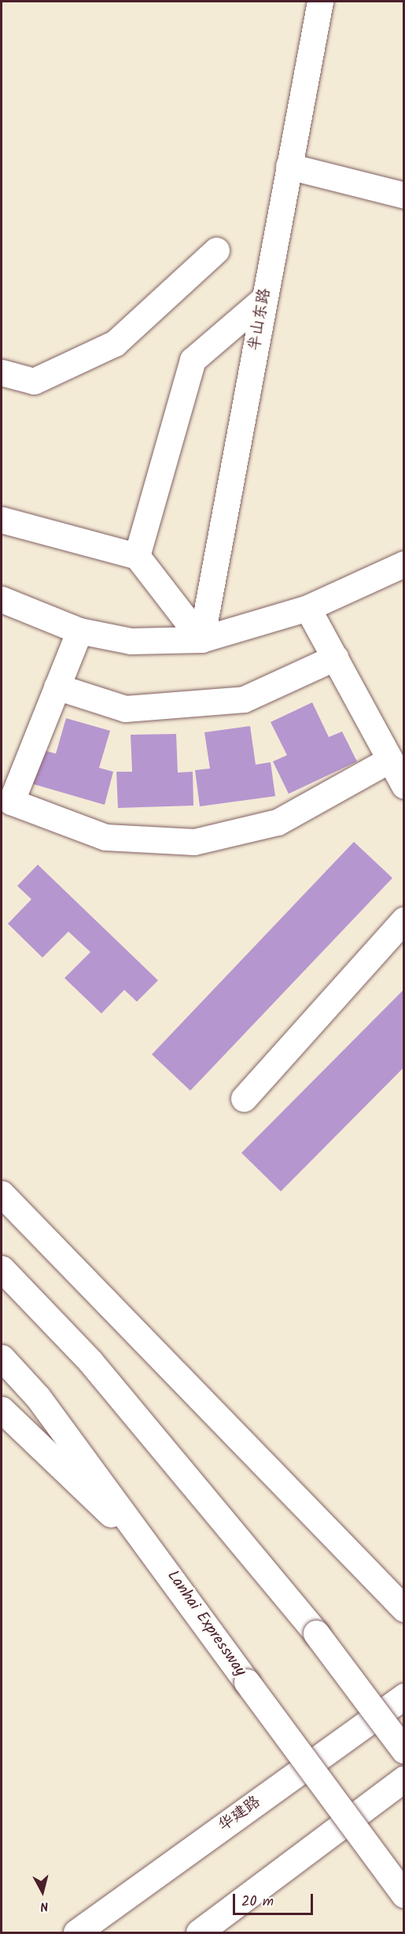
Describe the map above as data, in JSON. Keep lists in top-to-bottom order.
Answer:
{
  "streets": {
    "main road": ["半山东路", "Lanhai Expressway", "华建路"]
  },
  "scale_bar": "20 m",
  "north": "bottom"
}
